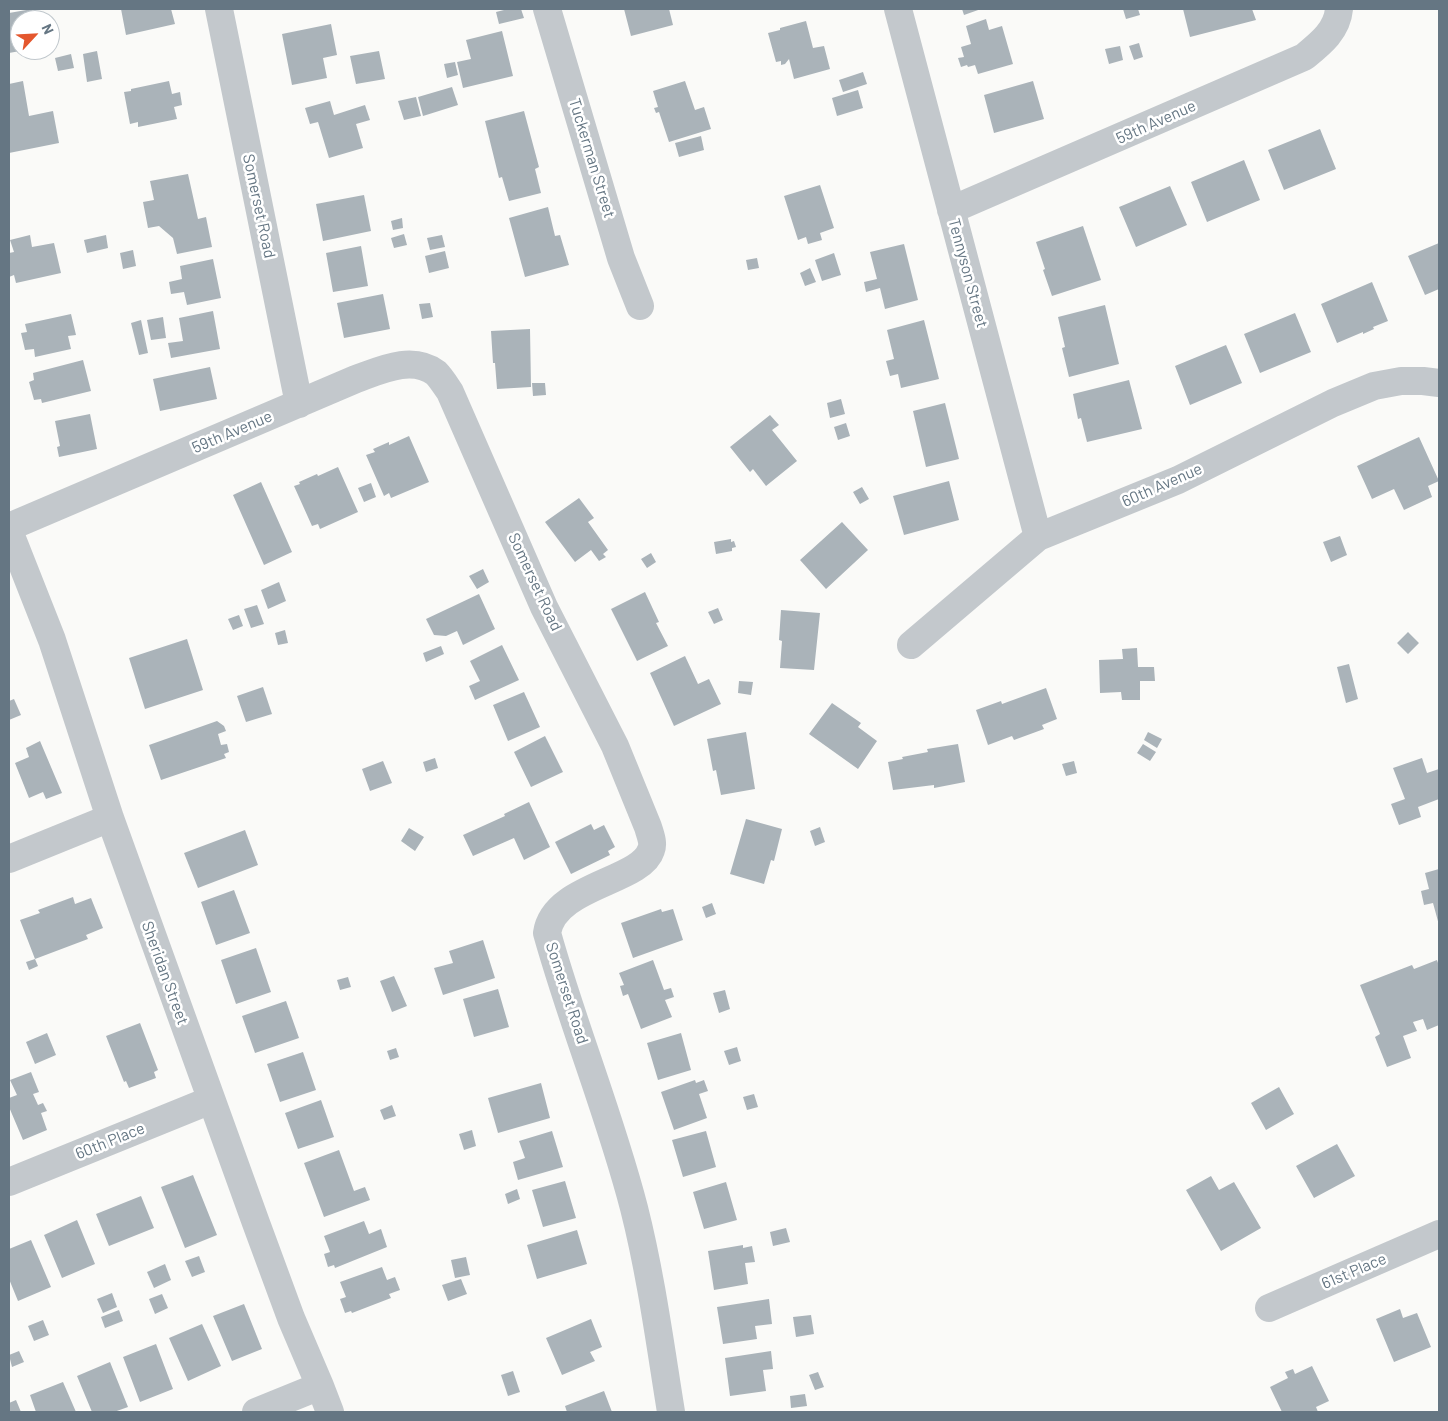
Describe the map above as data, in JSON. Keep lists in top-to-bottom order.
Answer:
{
  "streets": {
    "street": [
      "59th Avenue",
      "Tuckerman Street",
      "Somerset Road",
      "Tennyson Street",
      "60th Avenue",
      "Sheridan Street",
      "60th Place",
      "61st Place"
    ]
  },
  "crossings": [
    ["59th Avenue", "Somerset Road"],
    ["59th Avenue", "Tennyson Street"],
    ["Tennyson Street", "60th Avenue"],
    ["Sheridan Street", "60th Place"]
  ],
  "north": "top right"
}
